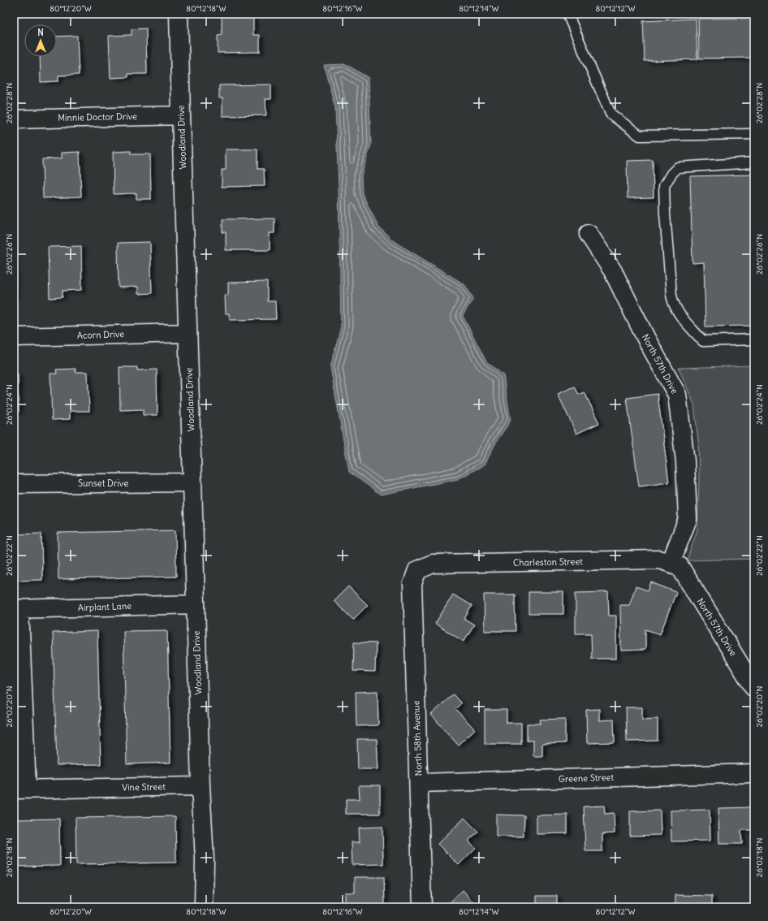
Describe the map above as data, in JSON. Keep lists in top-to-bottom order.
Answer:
{
  "streets": {
    "street": [
      "Minnie Doctor Drive",
      "Woodland Drive",
      "Acorn Drive",
      "North 57th Drive",
      "Sunset Drive",
      "Charleston Street",
      "Airplant Lane",
      "North 58th Avenue",
      "Greene Street",
      "Vine Street"
    ]
  },
  "crossings": [
    ["Minnie Doctor Drive", "Woodland Drive"],
    ["Woodland Drive", "Acorn Drive"],
    ["Woodland Drive", "Sunset Drive"],
    ["Woodland Drive", "Airplant Lane"],
    ["Woodland Drive", "Vine Street"],
    ["North 57th Drive", "Charleston Street"],
    ["Charleston Street", "North 58th Avenue"],
    ["North 58th Avenue", "Greene Street"]
  ],
  "north": "top",
  "coordinates": [
    "80°12'20\"W",
    "80°12'18\"W",
    "80°12'16\"W",
    "80°12'14\"W",
    "80°12'12\"W",
    "26°02'28\"N",
    "26°02'26\"N",
    "26°02'24\"N",
    "26°02'22\"N",
    "26°02'20\"N",
    "26°02'18\"N"
  ]
}
